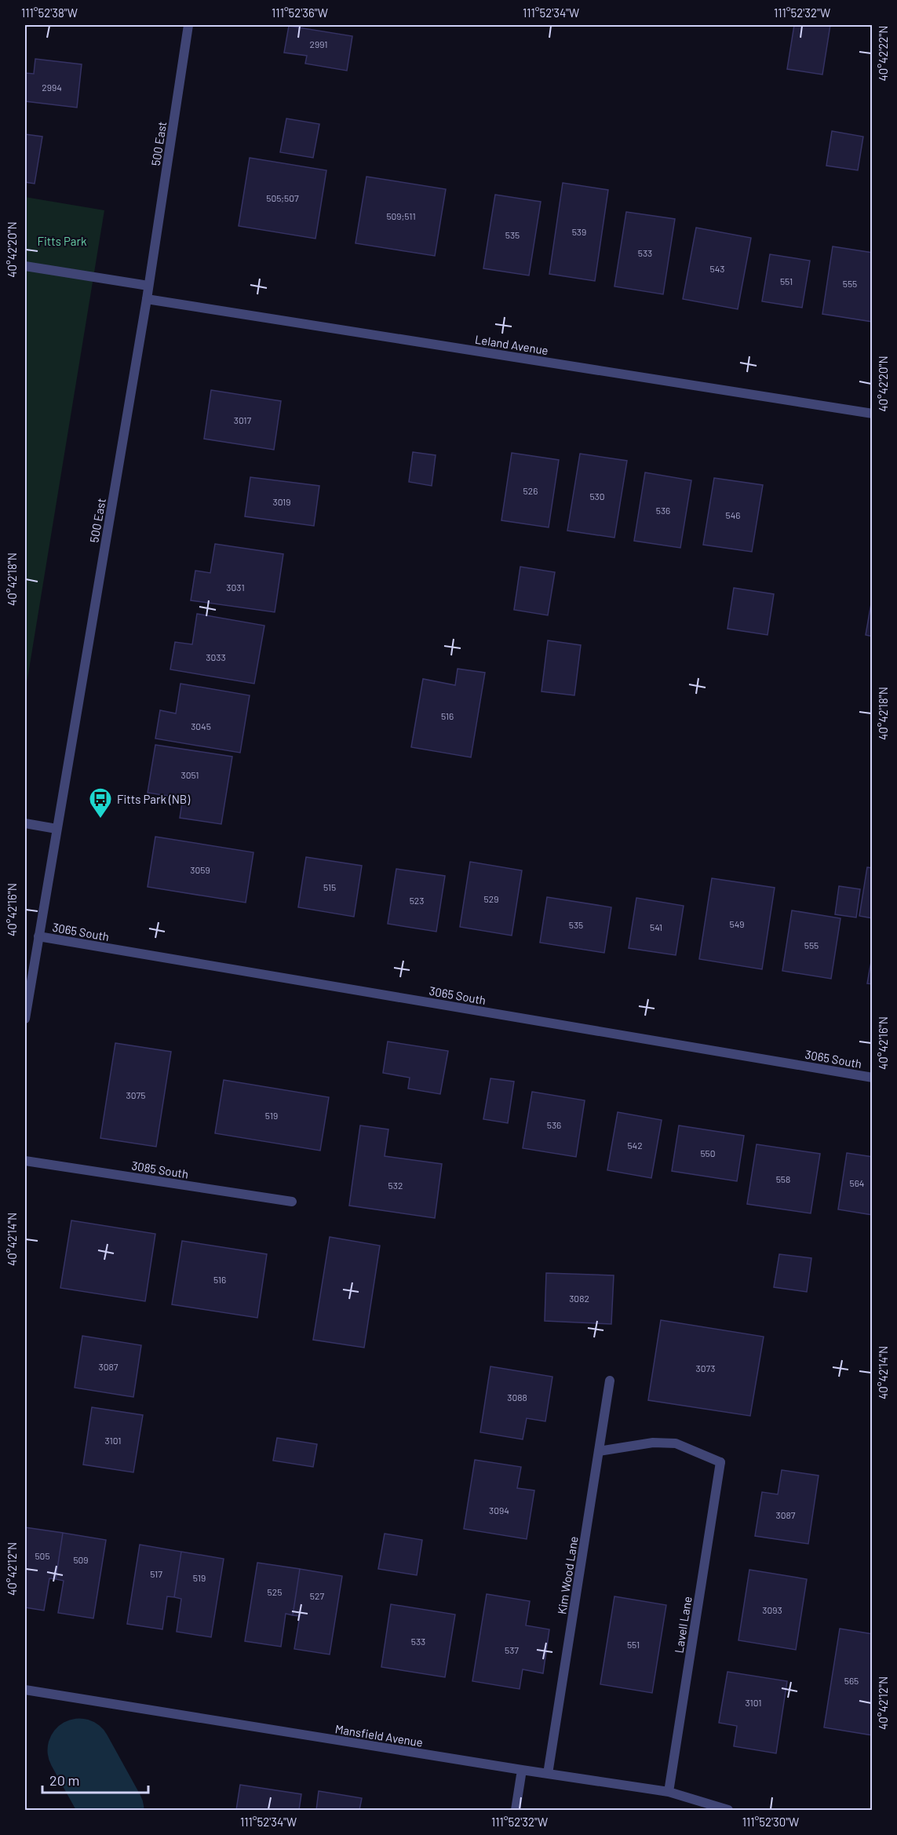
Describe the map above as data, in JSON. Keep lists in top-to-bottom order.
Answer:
{
  "streets": {
    "street": [
      "500 East",
      "Leland Avenue",
      "3065 South",
      "3085 South",
      "Kim Wood Lane",
      "Lavell Lane",
      "Mansfield Avenue"
    ]
  },
  "crossings": [
    ["500 East", "Leland Avenue"],
    ["500 East", "3065 South"],
    ["Kim Wood Lane", "Lavell Lane"],
    ["Kim Wood Lane", "Mansfield Avenue"],
    ["Lavell Lane", "Mansfield Avenue"]
  ],
  "parks": ["Fitts Park"],
  "places": {
    "bus stop": ["Fitts Park (NB)"]
  },
  "house_numbers": [
    "2991",
    "2994",
    "505;507",
    "509;511",
    "539",
    "535",
    "533",
    "543",
    "551",
    "555",
    "3017",
    "526",
    "530",
    "3019",
    "536",
    "546",
    "3031",
    "3033",
    "516",
    "3045",
    "3051",
    "3059",
    "515",
    "529",
    "523",
    "549",
    "535",
    "541",
    "555",
    "3075",
    "519",
    "536",
    "542",
    "550",
    "558",
    "564",
    "532",
    "516",
    "3082",
    "3087",
    "3073",
    "3088",
    "3101",
    "3094",
    "3087",
    "505",
    "509",
    "517",
    "519",
    "525",
    "527",
    "3093",
    "533",
    "551",
    "537",
    "565",
    "3101"
  ],
  "scale_bar": "20 m",
  "coordinates": [
    "111°52'38\"W",
    "111°52'36\"W",
    "111°52'34\"W",
    "111°52'32\"W",
    "40°42'22\"N",
    "40°42'20\"N",
    "40°42'18\"N",
    "40°42'16\"N",
    "40°42'14\"N",
    "40°42'12\"N",
    "111°52'30\"W"
  ]
}
